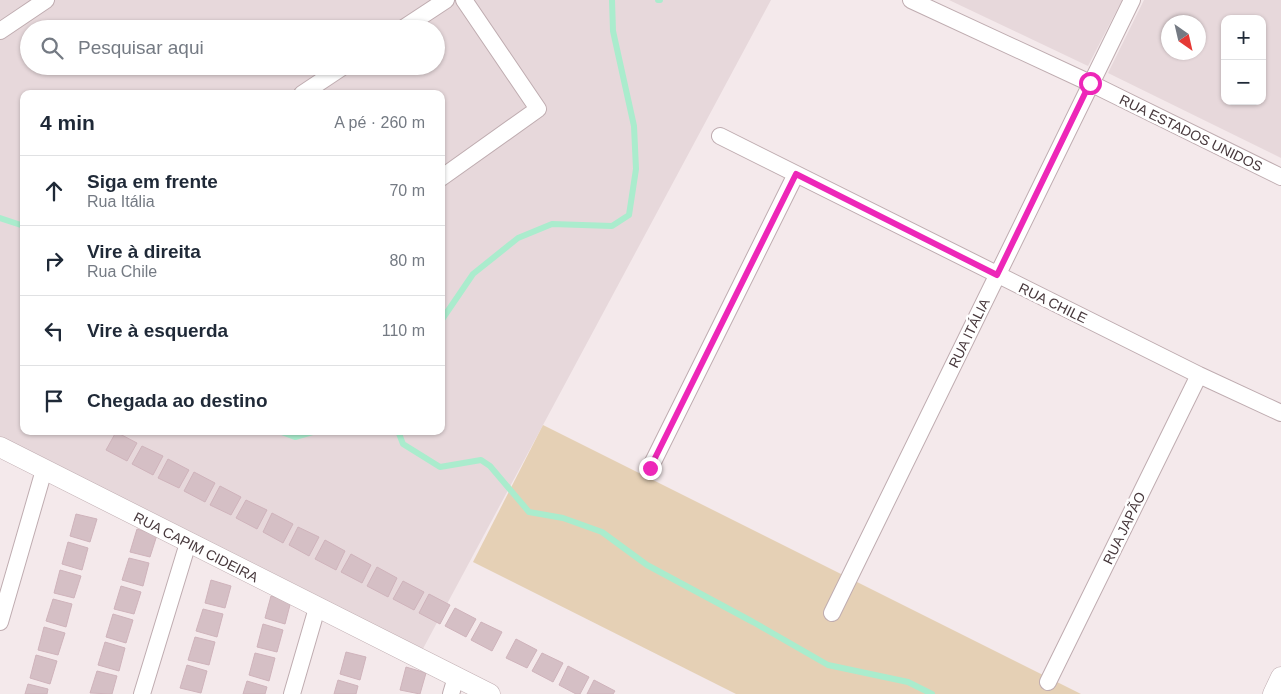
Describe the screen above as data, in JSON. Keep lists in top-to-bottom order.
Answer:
{
  "streets": {
    "street": [
      "RUA ESTADOS UNIDOS",
      "RUA CHILE",
      "RUA ITÁLIA",
      "RUA JAPÃO",
      "RUA CAPIM CIDEIRA"
    ]
  },
  "crossings": [
    ["RUA ESTADOS UNIDOS", "RUA ITÁLIA"],
    ["RUA CHILE", "RUA ITÁLIA"],
    ["RUA CHILE", "RUA JAPÃO"]
  ],
  "north": "bottom right",
  "page": {
    "map_buttons": ["+", "−"],
    "search": "Pesquisar aqui",
    "heading": ["4 min", "A pé · 260 m"],
    "list": [
      ["Siga em frente", "Rua Itália", "70 m"],
      ["Vire à direita", "Rua Chile", "80 m"],
      ["Vire à esquerda", "110 m"],
      "Chegada ao destino"
    ]
  }
}
